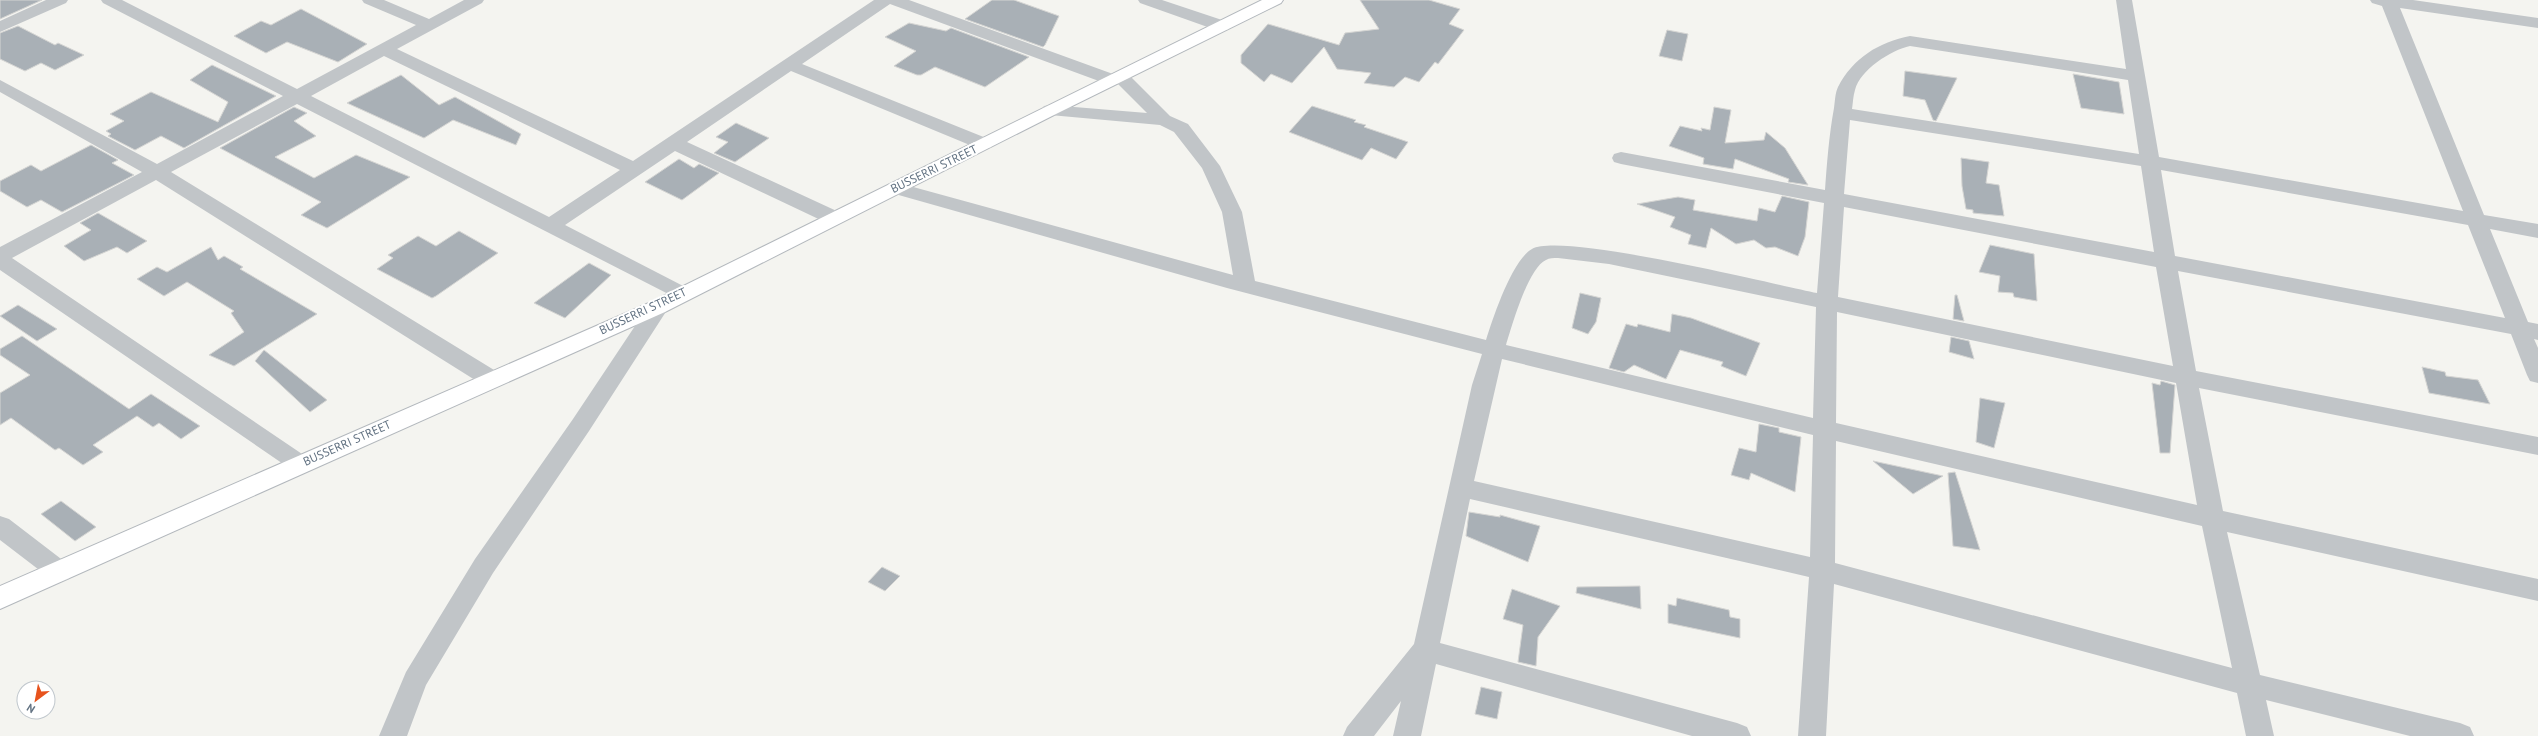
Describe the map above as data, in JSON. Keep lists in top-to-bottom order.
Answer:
{
  "streets": {
    "main road": ["BUSSERRI STREET"]
  },
  "north": "bottom left"
}
